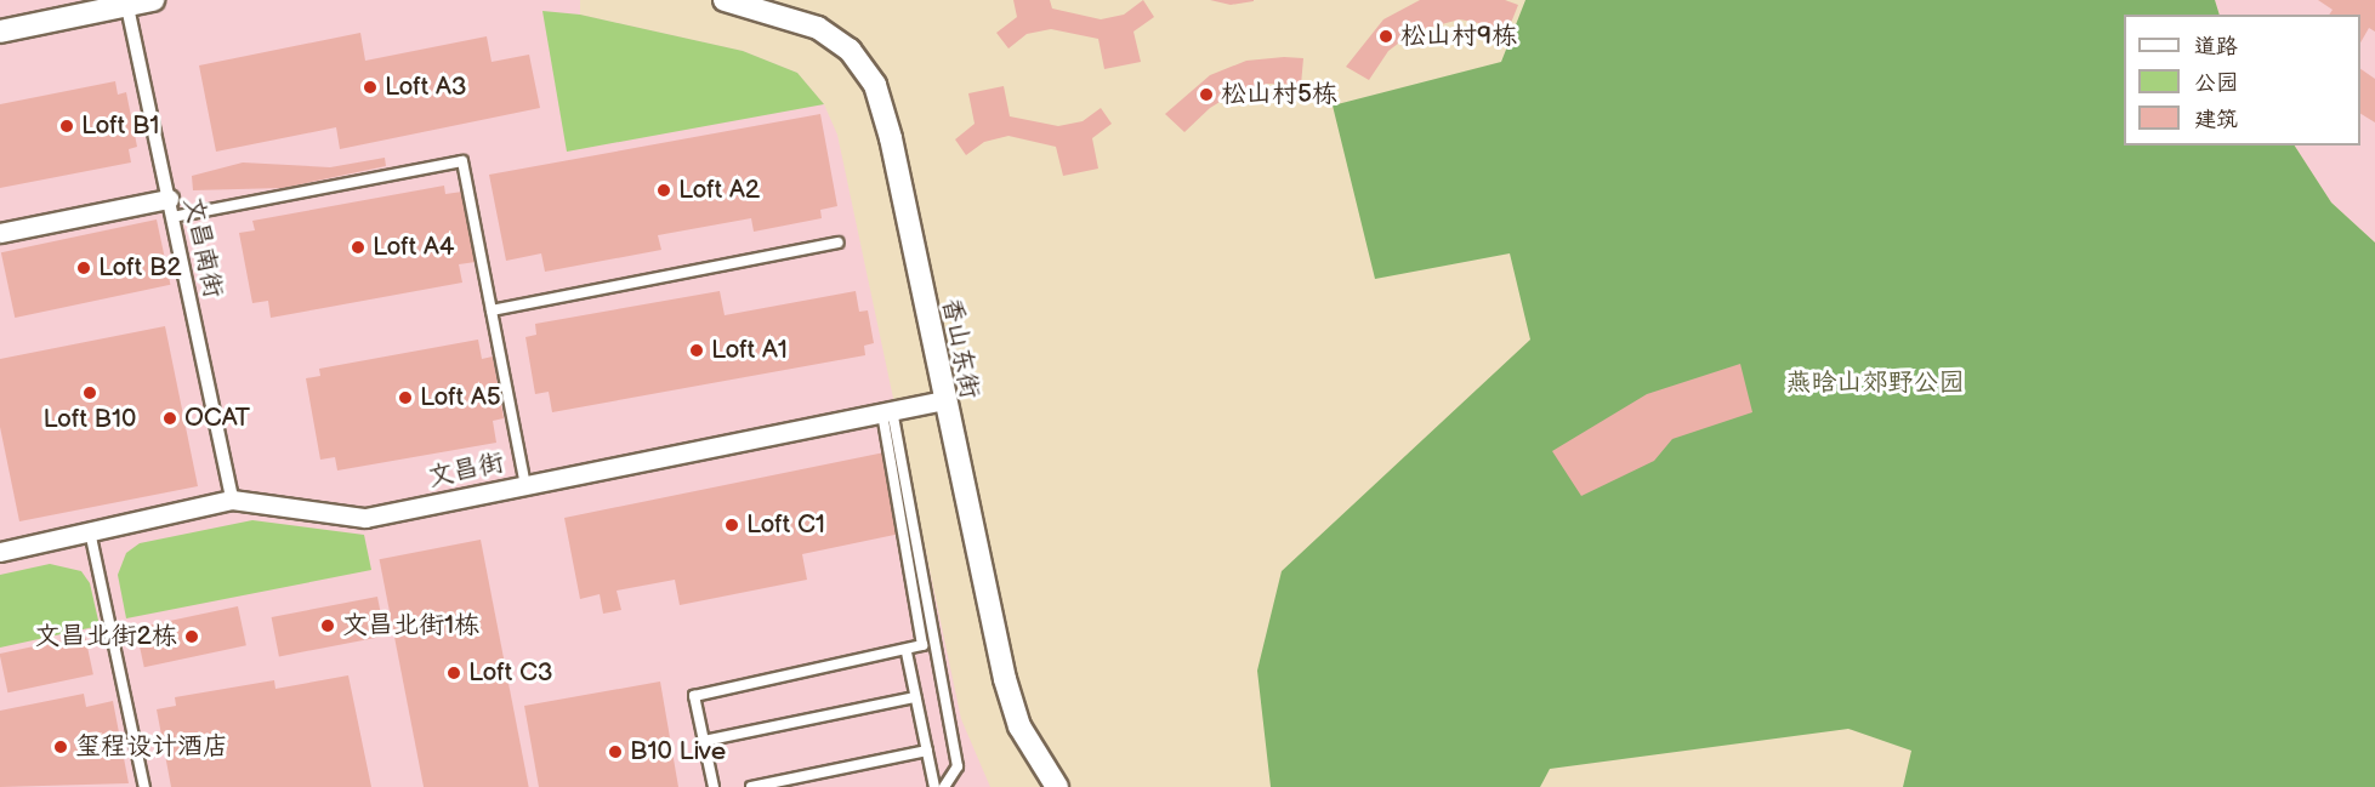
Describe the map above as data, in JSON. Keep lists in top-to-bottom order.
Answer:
{
  "streets": {
    "street": ["文昌南街", "香山东街", "文昌街"]
  },
  "crossings": [
    ["文昌南街", "文昌街"],
    ["香山东街", "文昌街"]
  ],
  "parks": ["燕晗山郊野公园"],
  "places": [
    "松山村9栋",
    "Loft A3",
    "松山村5栋",
    "Loft B1",
    "Loft A2",
    "Loft A4",
    "Loft B2",
    "Loft A1",
    "Loft B10",
    "Loft A5",
    "OCAT",
    "Loft C1",
    "文昌北街1栋",
    "文昌北街2栋",
    "Loft C3",
    "玺程设计酒店",
    "B10 Live"
  ],
  "legend": ["道路", "公园", "建筑"]
}
